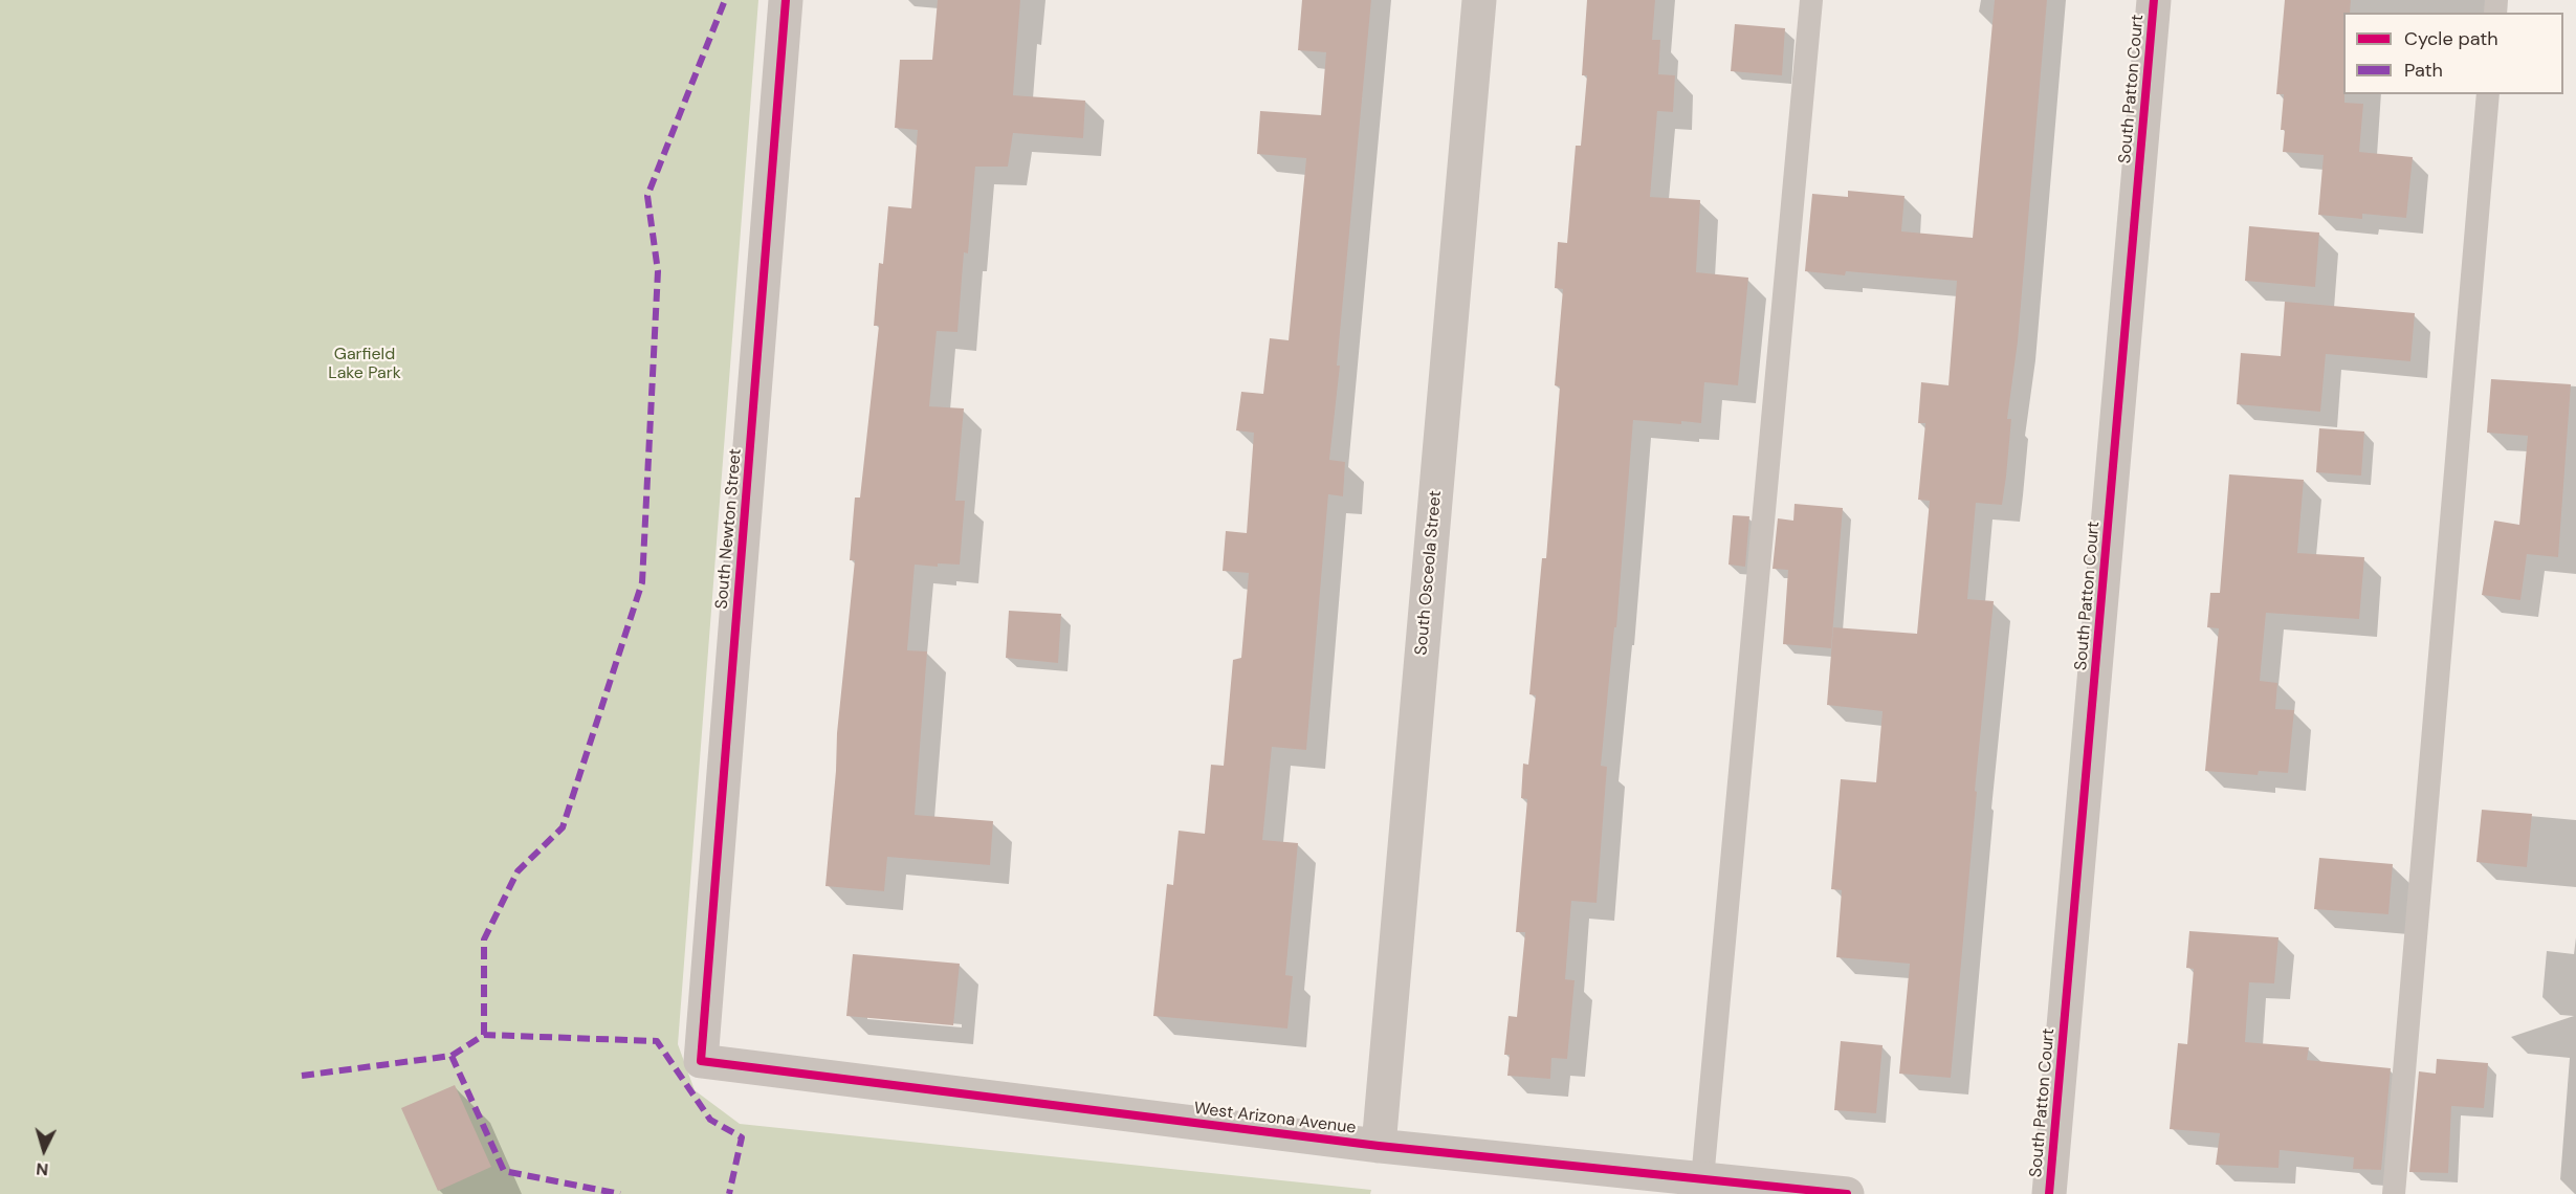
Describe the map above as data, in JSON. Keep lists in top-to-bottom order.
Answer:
{
  "streets": {
    "street": [
      "South Patton Court",
      "South Newton Street",
      "South Osceola Street",
      "West Arizona Avenue"
    ]
  },
  "crossings": [
    ["South Newton Street", "West Arizona Avenue"],
    ["South Osceola Street", "West Arizona Avenue"]
  ],
  "parks": ["Garfield Lake Park"],
  "legend": ["Cycle path", "Path"],
  "north": "bottom"
}
